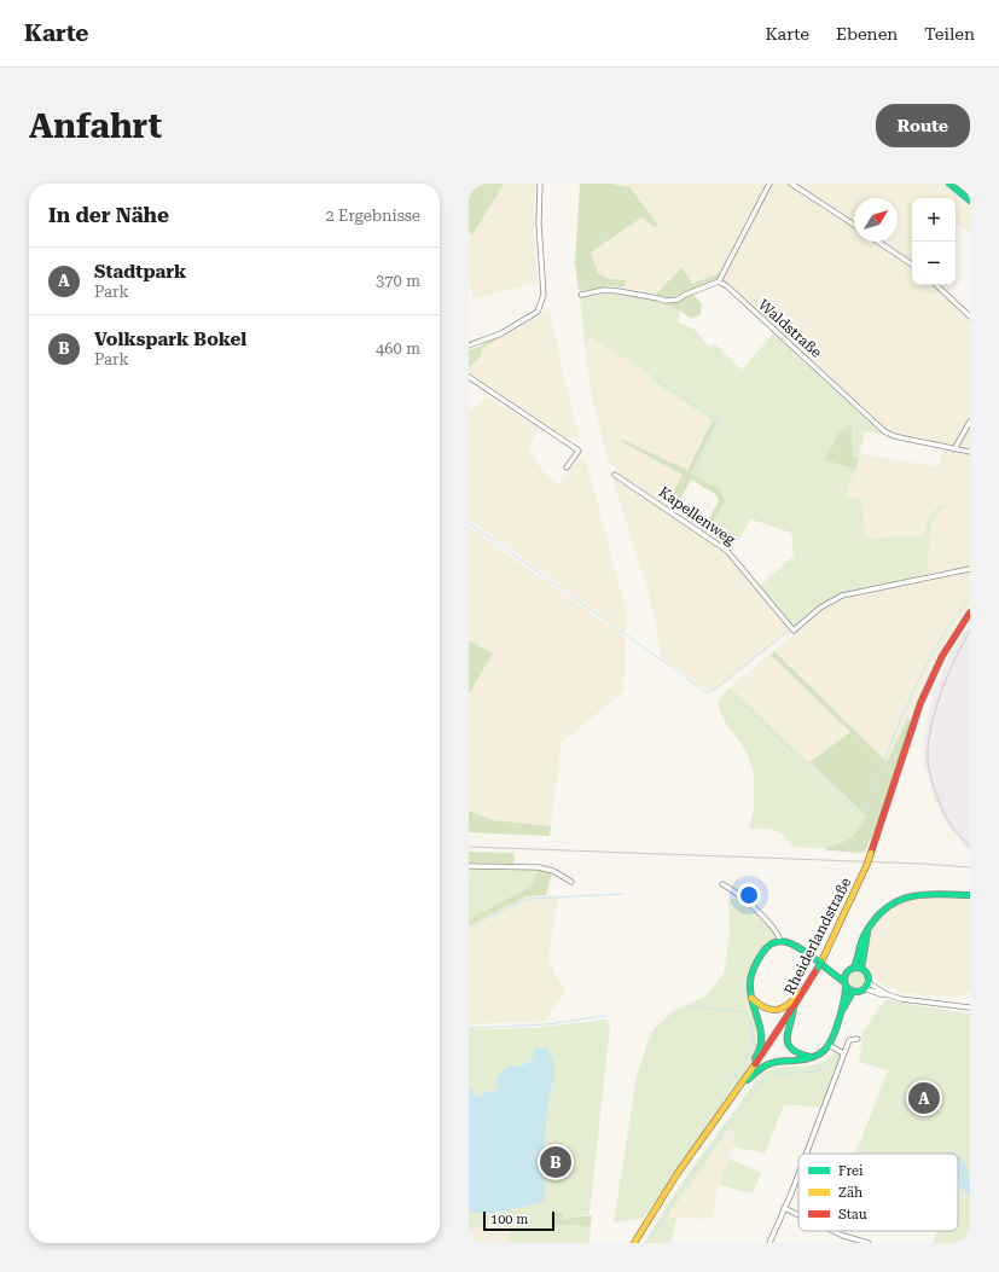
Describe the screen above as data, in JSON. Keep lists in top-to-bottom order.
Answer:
{
  "streets": {
    "main road": ["Rheiderlandstraße"],
    "street": ["Waldstraße", "Kapellenweg"]
  },
  "legend": ["Frei", "Zäh", "Stau"],
  "scale_bar": "100 m",
  "north": "top right",
  "page": {
    "header": "Karte",
    "nav": ["Karte", "Ebenen", "Teilen"],
    "buttons": "Route",
    "title": "Anfahrt",
    "heading": ["In der Nähe", "2 Ergebnisse"],
    "map_buttons": ["+", "−"],
    "list": [
      {
        "mark": "A",
        "name": "Stadtpark",
        "note": "Park",
        "value": "370 m"
      },
      {
        "mark": "B",
        "name": "Volkspark Bokel",
        "note": "Park",
        "value": "460 m"
      }
    ],
    "pins": ["A", "B"],
    "scale": "100 m"
  }
}
